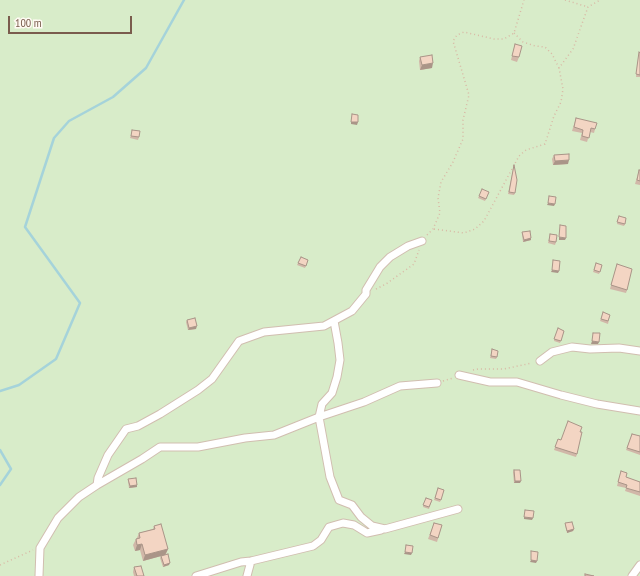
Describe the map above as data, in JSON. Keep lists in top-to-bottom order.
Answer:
{
  "scale_bar": "100 m"
}
